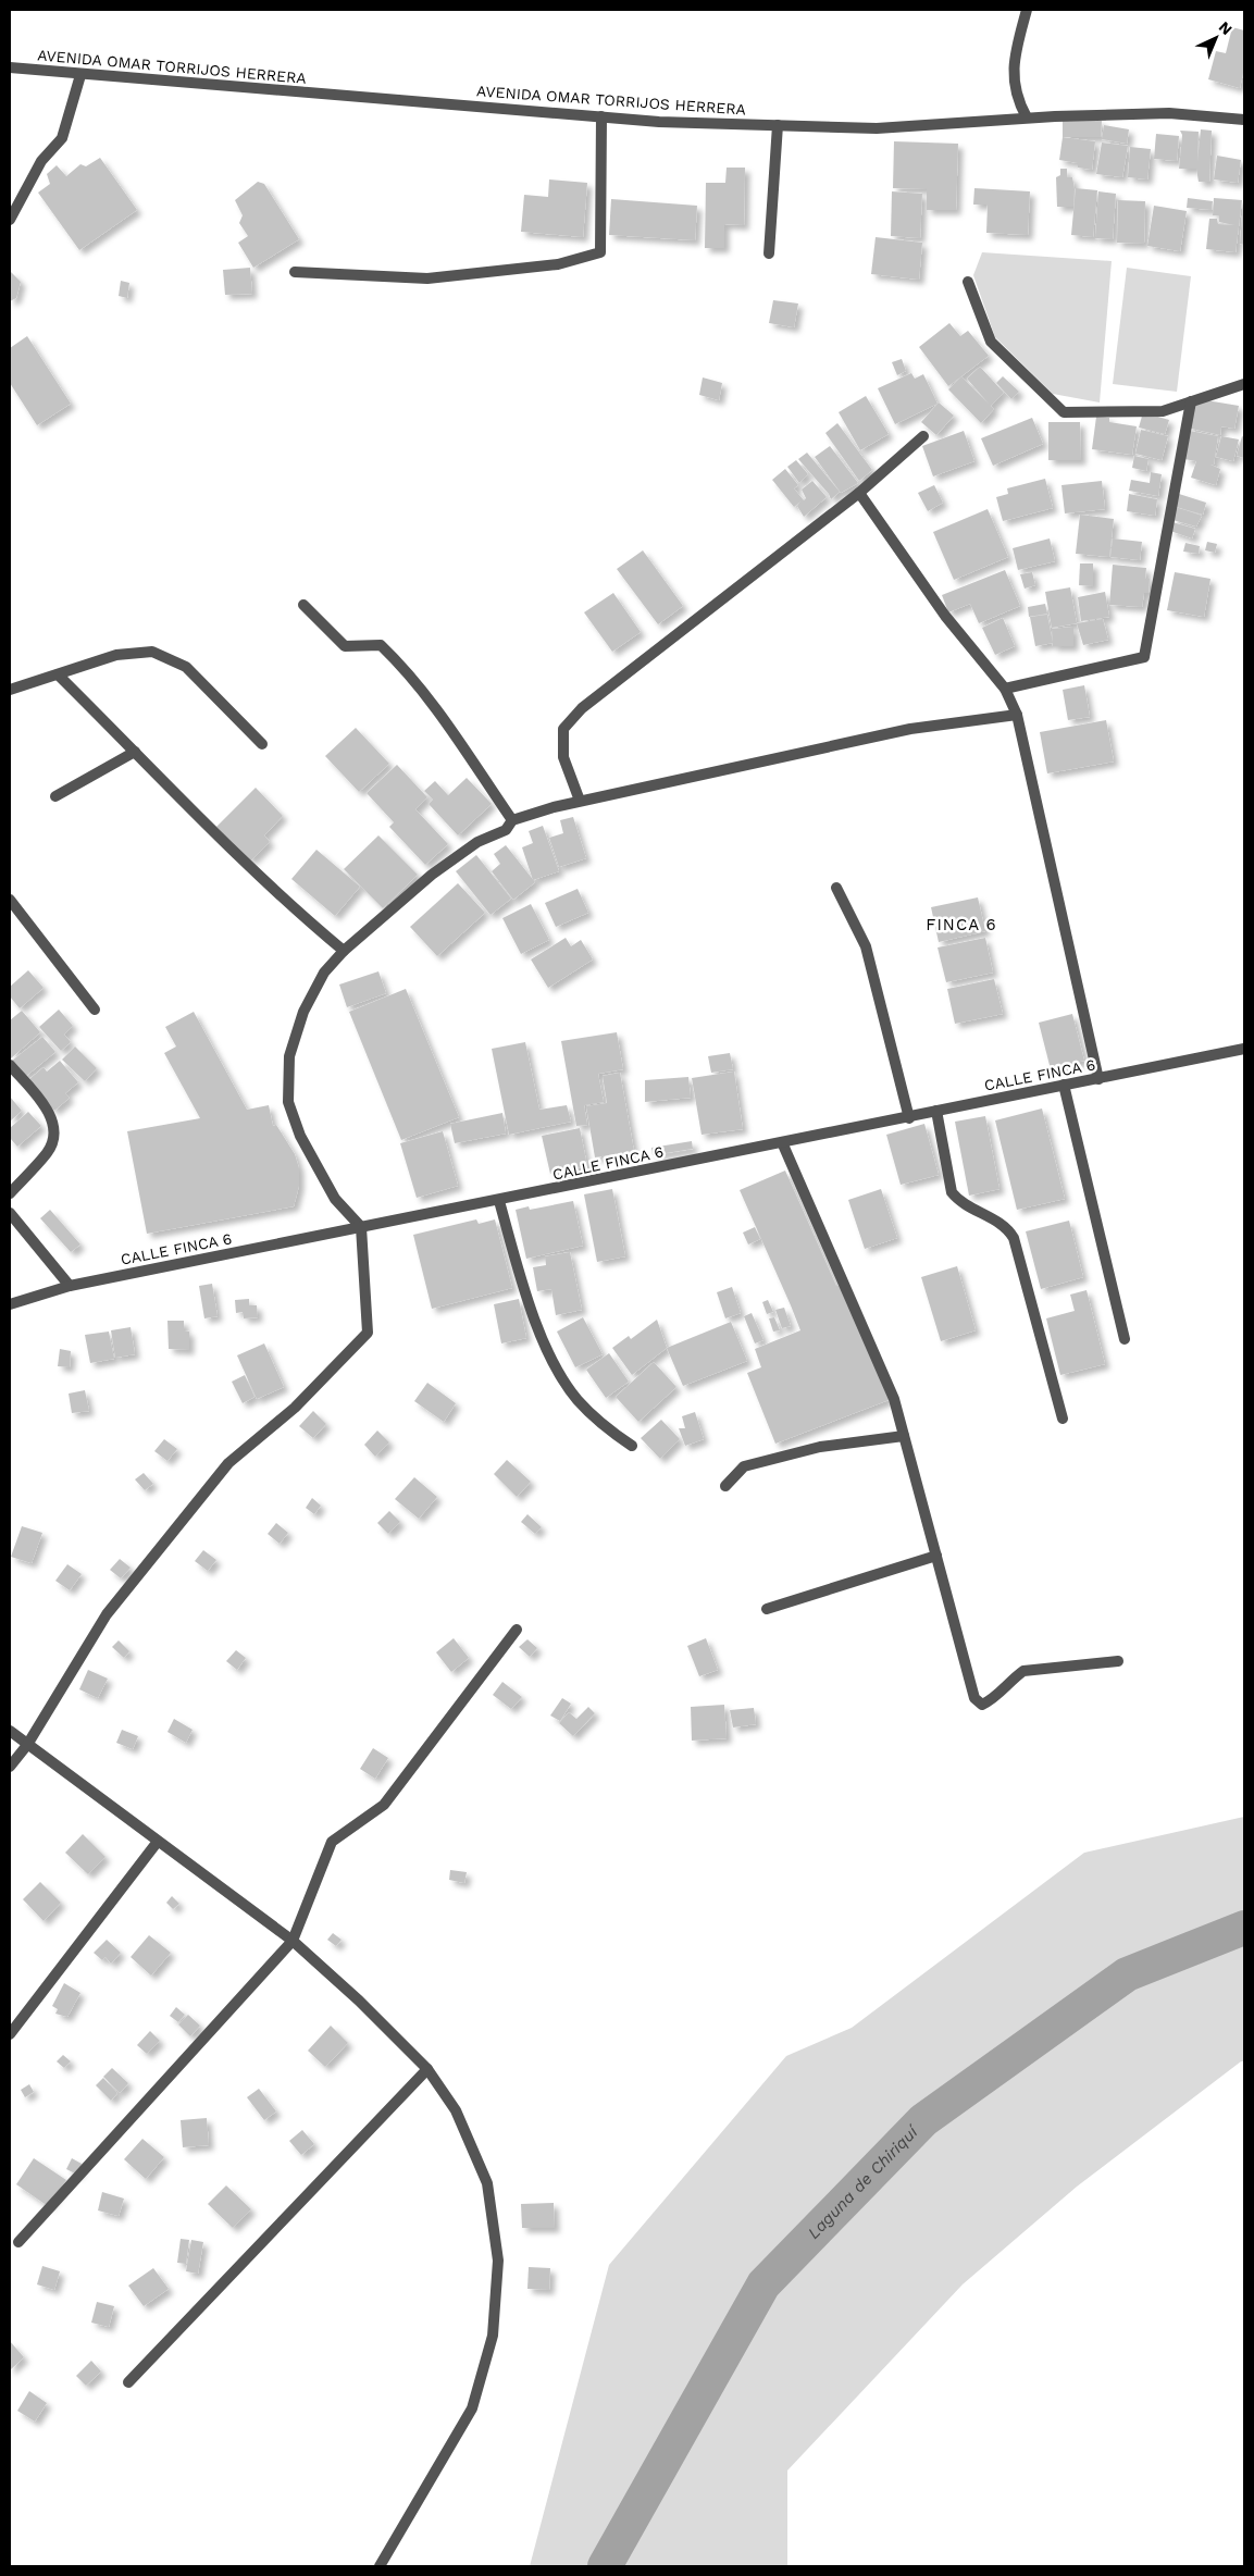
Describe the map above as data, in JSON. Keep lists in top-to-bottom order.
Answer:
{
  "streets": {
    "street": ["AVENIDA OMAR TORRIJOS HERRERA", "CALLE FINCA 6"]
  },
  "districts": ["FINCA 6"],
  "water": ["Laguna de Chiriquí"],
  "north": "top right"
}
